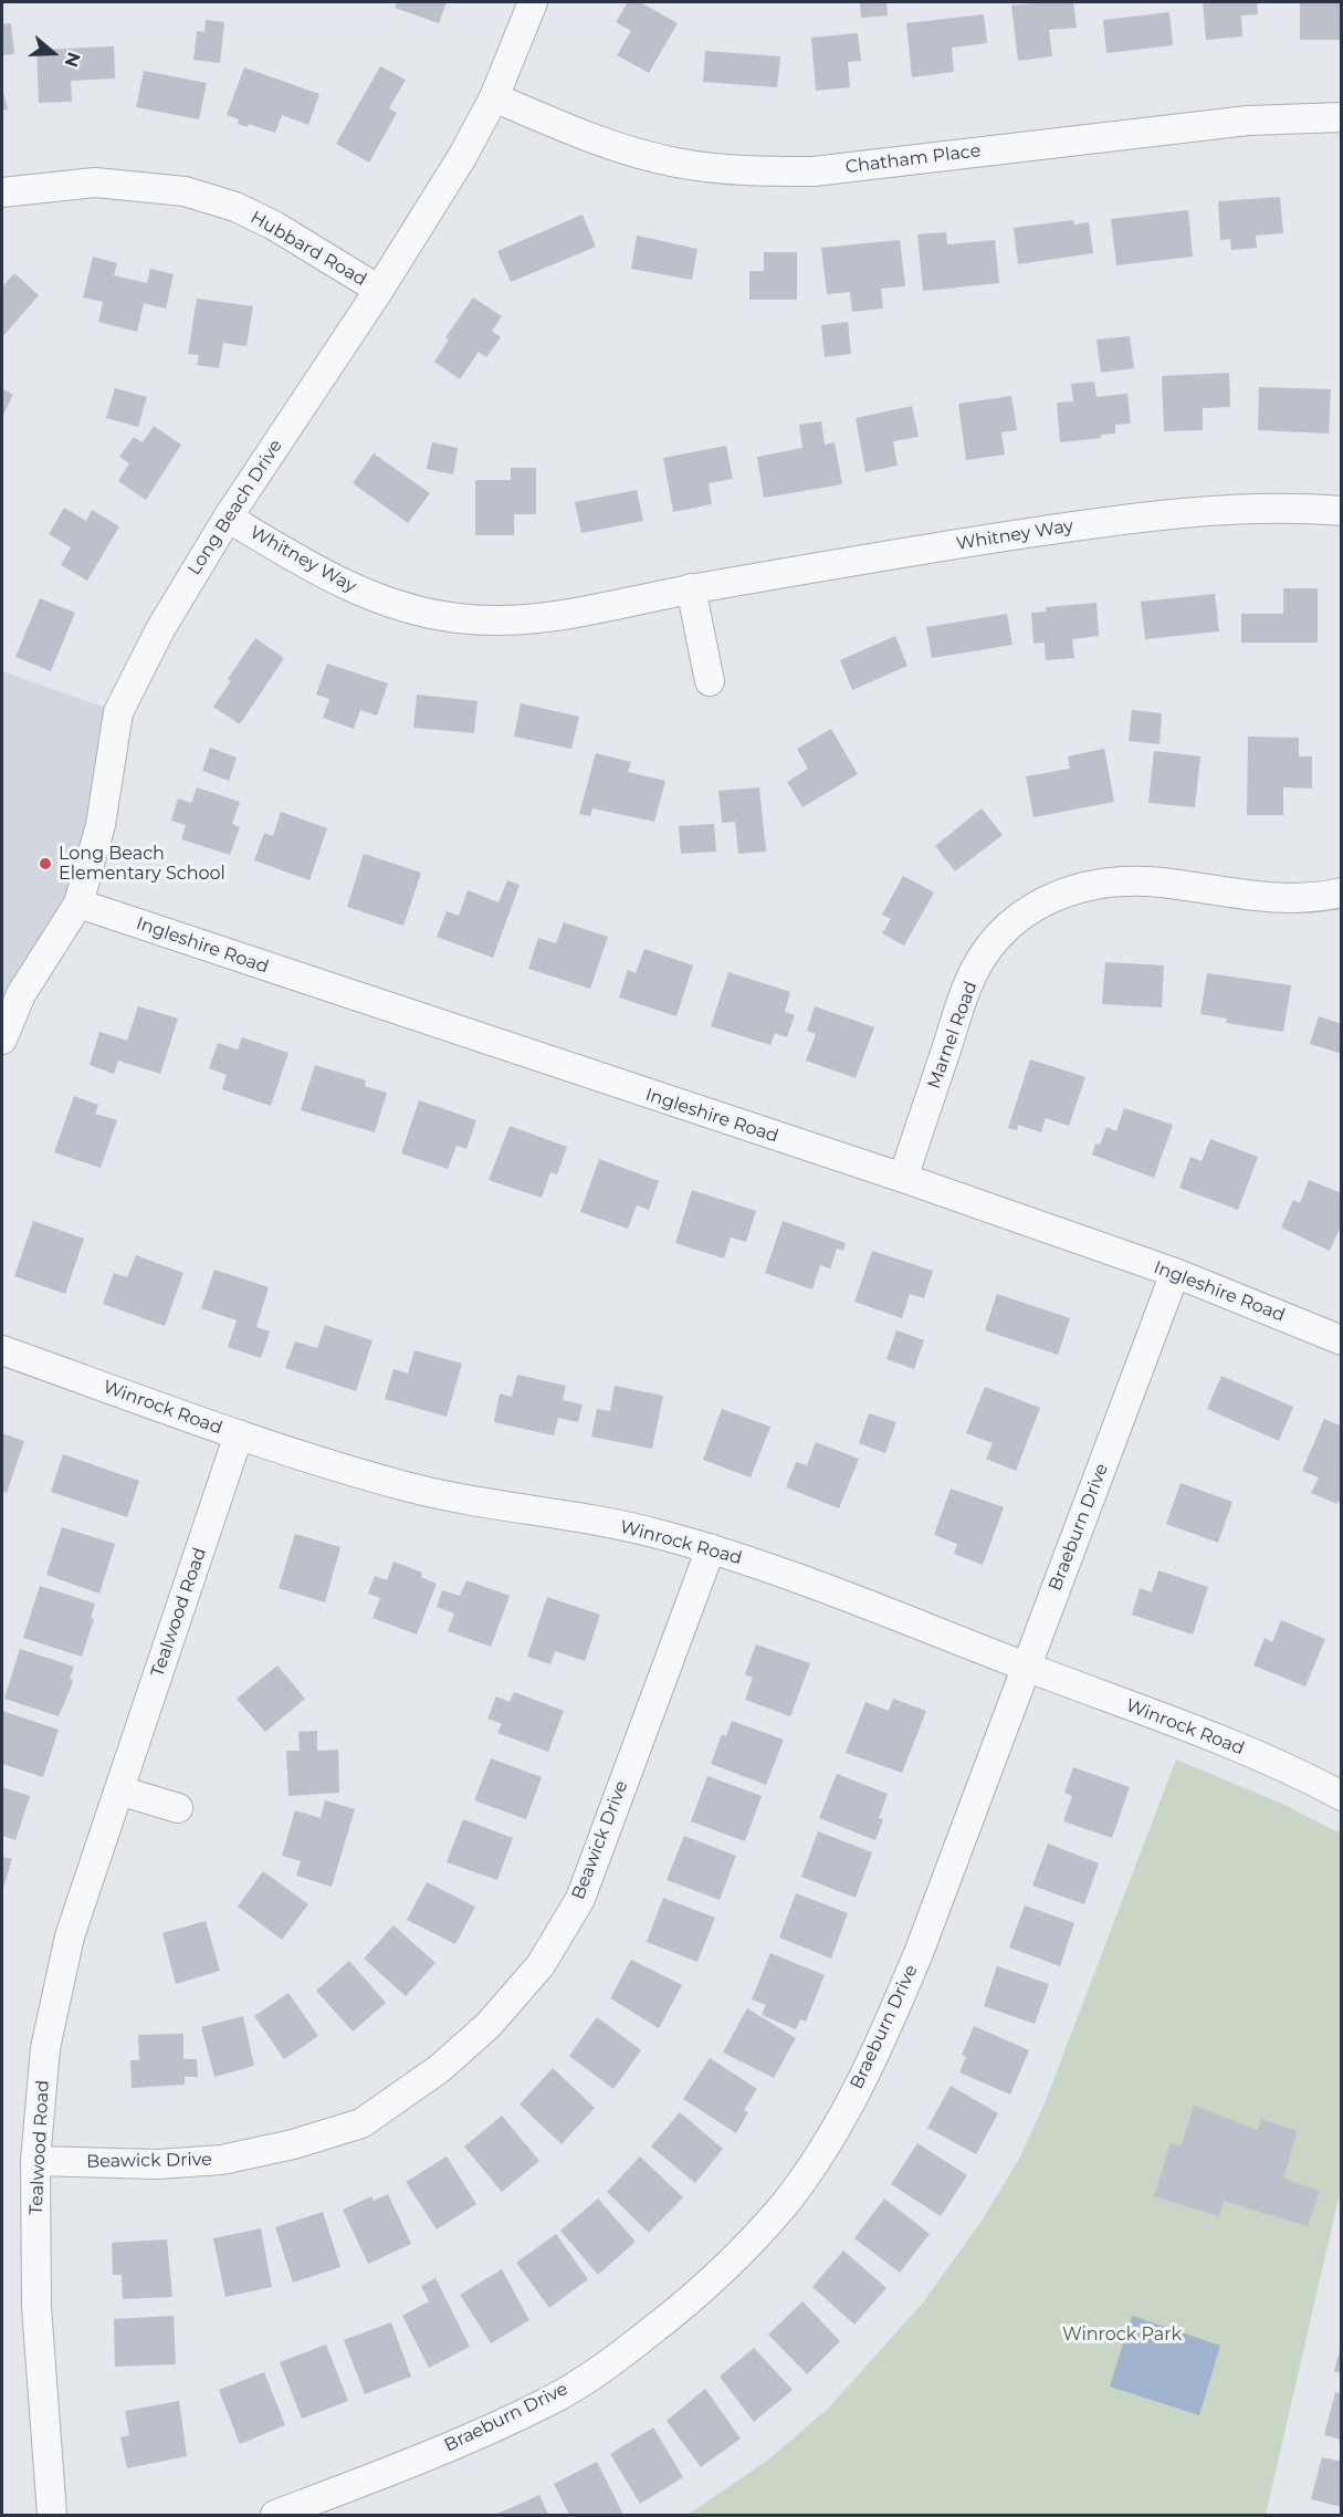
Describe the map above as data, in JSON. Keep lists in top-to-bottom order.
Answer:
{
  "streets": {
    "street": [
      "Chatham Place",
      "Hubbard Road",
      "Long Beach Drive",
      "Whitney Way",
      "Ingleshire Road",
      "Marnel Road",
      "Winrock Road",
      "Braeburn Drive",
      "Tealwood Road",
      "Beawick Drive"
    ]
  },
  "crossings": [
    ["Chatham Place", "Long Beach Drive"],
    ["Hubbard Road", "Long Beach Drive"],
    ["Long Beach Drive", "Whitney Way"],
    ["Long Beach Drive", "Ingleshire Road"],
    ["Ingleshire Road", "Marnel Road"],
    ["Ingleshire Road", "Braeburn Drive"],
    ["Winrock Road", "Braeburn Drive"],
    ["Winrock Road", "Tealwood Road"],
    ["Winrock Road", "Beawick Drive"],
    ["Tealwood Road", "Beawick Drive"]
  ],
  "parks": ["Winrock Park"],
  "places": ["Long Beach Elementary School"],
  "north": "right"
}
